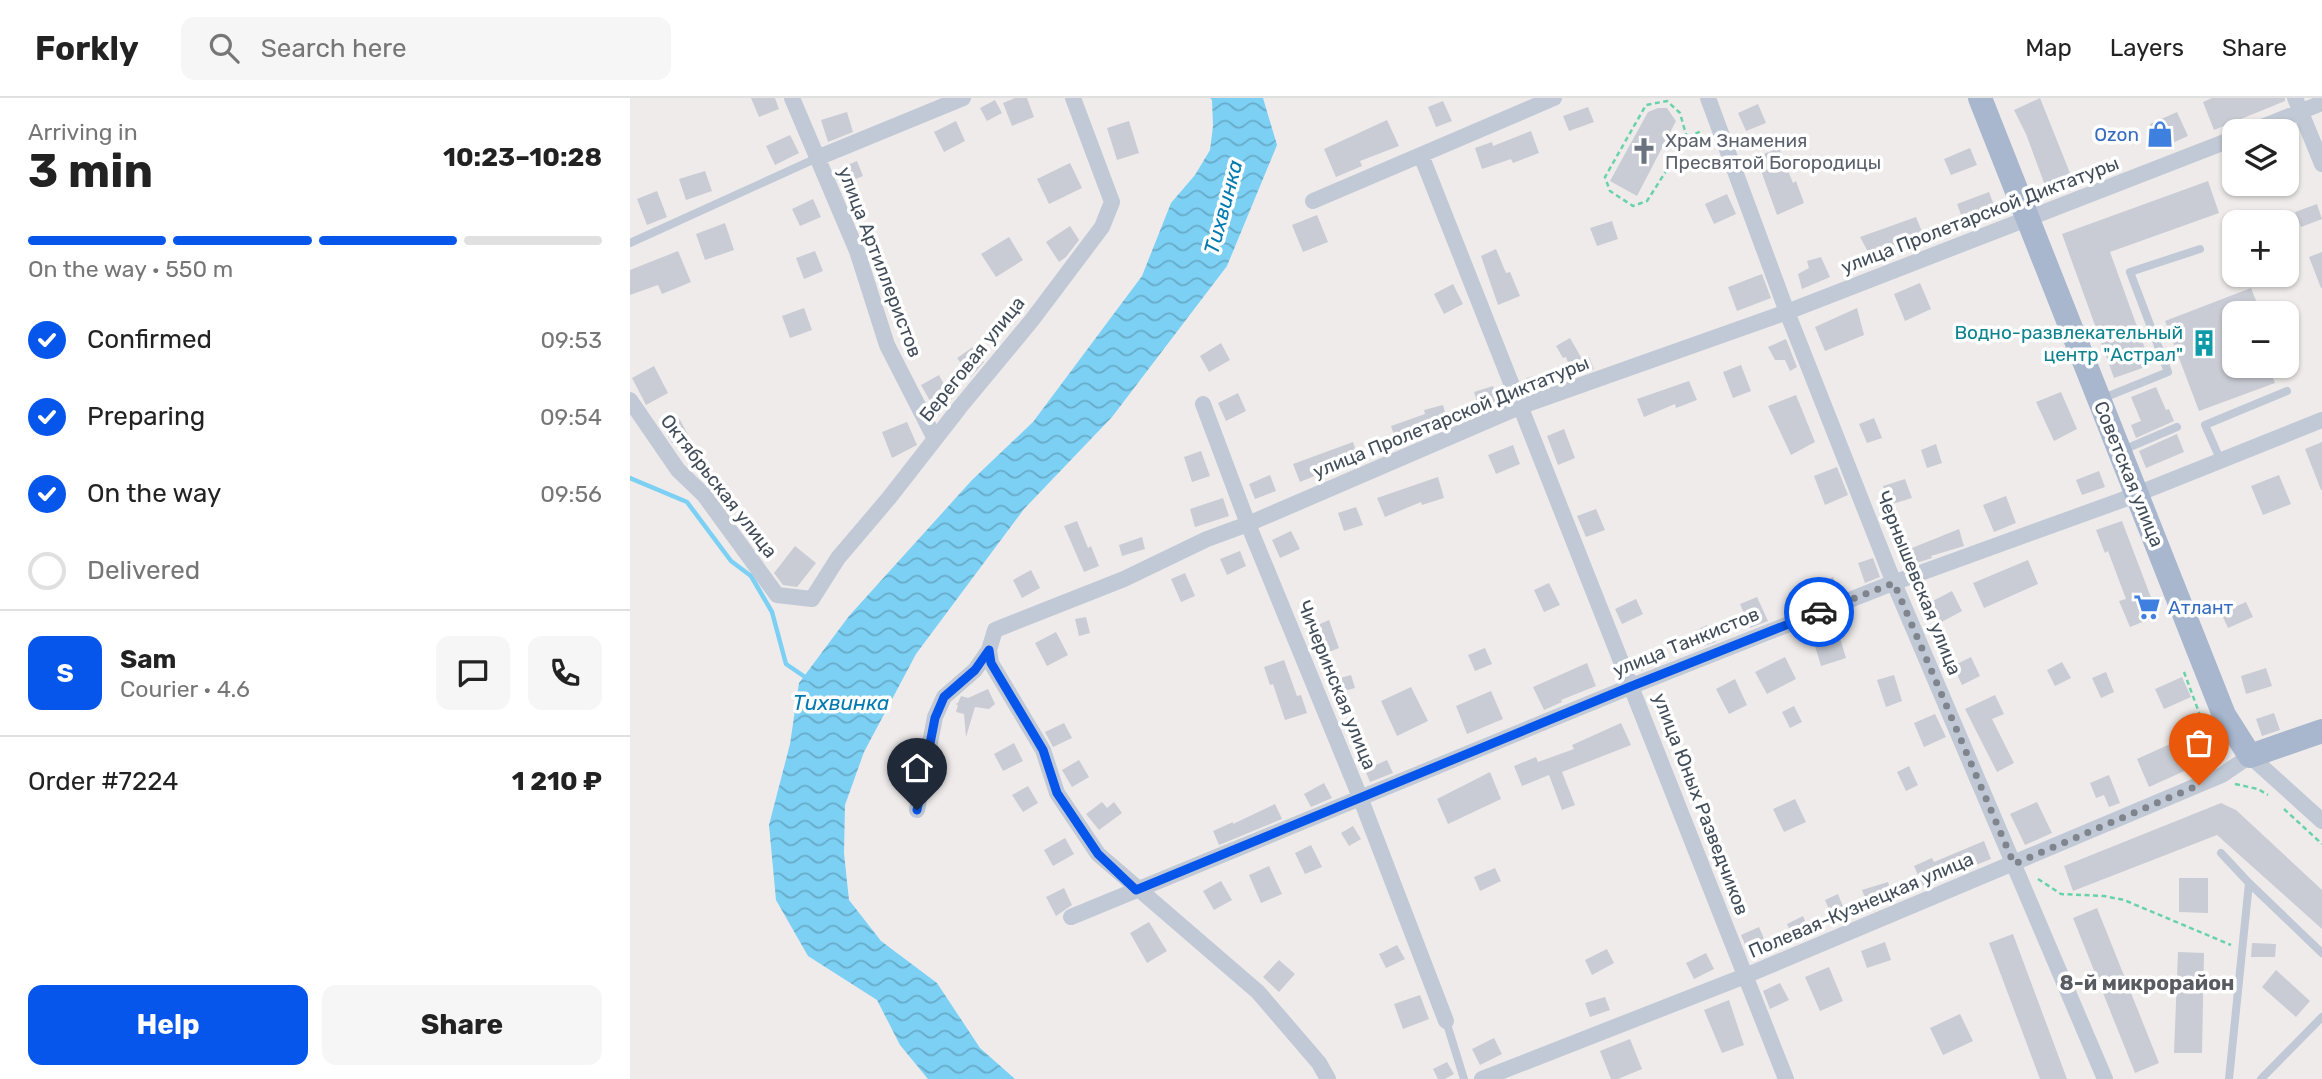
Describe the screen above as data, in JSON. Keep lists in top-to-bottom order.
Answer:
{
  "streets": {
    "main road": ["Советская улица"],
    "street": [
      "улица Пролетарской Диктатуры",
      "улица Артиллеристов",
      "Береговая улица",
      "Октябрьская улица",
      "Чернышевская улица",
      "улица Танкистов",
      "Чичеринская улица",
      "улица Юных Разведчиков",
      "Полевая-Кузнецкая улица"
    ]
  },
  "crossings": [
    ["улица Пролетарской Диктатуры", "Советская улица"],
    ["улица Пролетарской Диктатуры", "Чернышевская улица"],
    ["улица Пролетарской Диктатуры", "Чичеринская улица"],
    ["улица Пролетарской Диктатуры", "улица Юных Разведчиков"],
    ["улица Артиллеристов", "Береговая улица"],
    ["Береговая улица", "Октябрьская улица"],
    ["Советская улица", "улица Танкистов"],
    ["Советская улица", "Полевая-Кузнецкая улица"],
    ["Чернышевская улица", "улица Танкистов"],
    ["Чернышевская улица", "Полевая-Кузнецкая улица"],
    ["улица Танкистов", "Чичеринская улица"],
    ["улица Танкистов", "улица Юных Разведчиков"],
    ["улица Юных Разведчиков", "Полевая-Кузнецкая улица"]
  ],
  "districts": ["8-й микрорайон"],
  "water": ["Тихвинка"],
  "places": {
    "shop": ["Ozon"],
    "church": ["Храм Знамения Пресвятой Богородицы"],
    "building": ["Водно-развлекательный центр \"Астрал\""],
    "supermarket": ["Атлант"]
  },
  "page": {
    "header": "Forkly",
    "search": "Search here",
    "nav": ["Map", "Layers", "Share"],
    "heading": ["3 min", "Arriving in", "10:23–10:28"],
    "panel": [
      "Sam",
      "Courier · 4.6",
      "Order #7224",
      "1 210 ₽"
    ],
    "map_buttons": ["+", "−"],
    "bar": "On the way · 550 m",
    "list": [
      ["Confirmed", "09:53"],
      ["Preparing", "09:54"],
      ["On the way", "09:56"],
      "Delivered"
    ],
    "round": "S",
    "buttons": ["Help", "Share"]
  }
}
